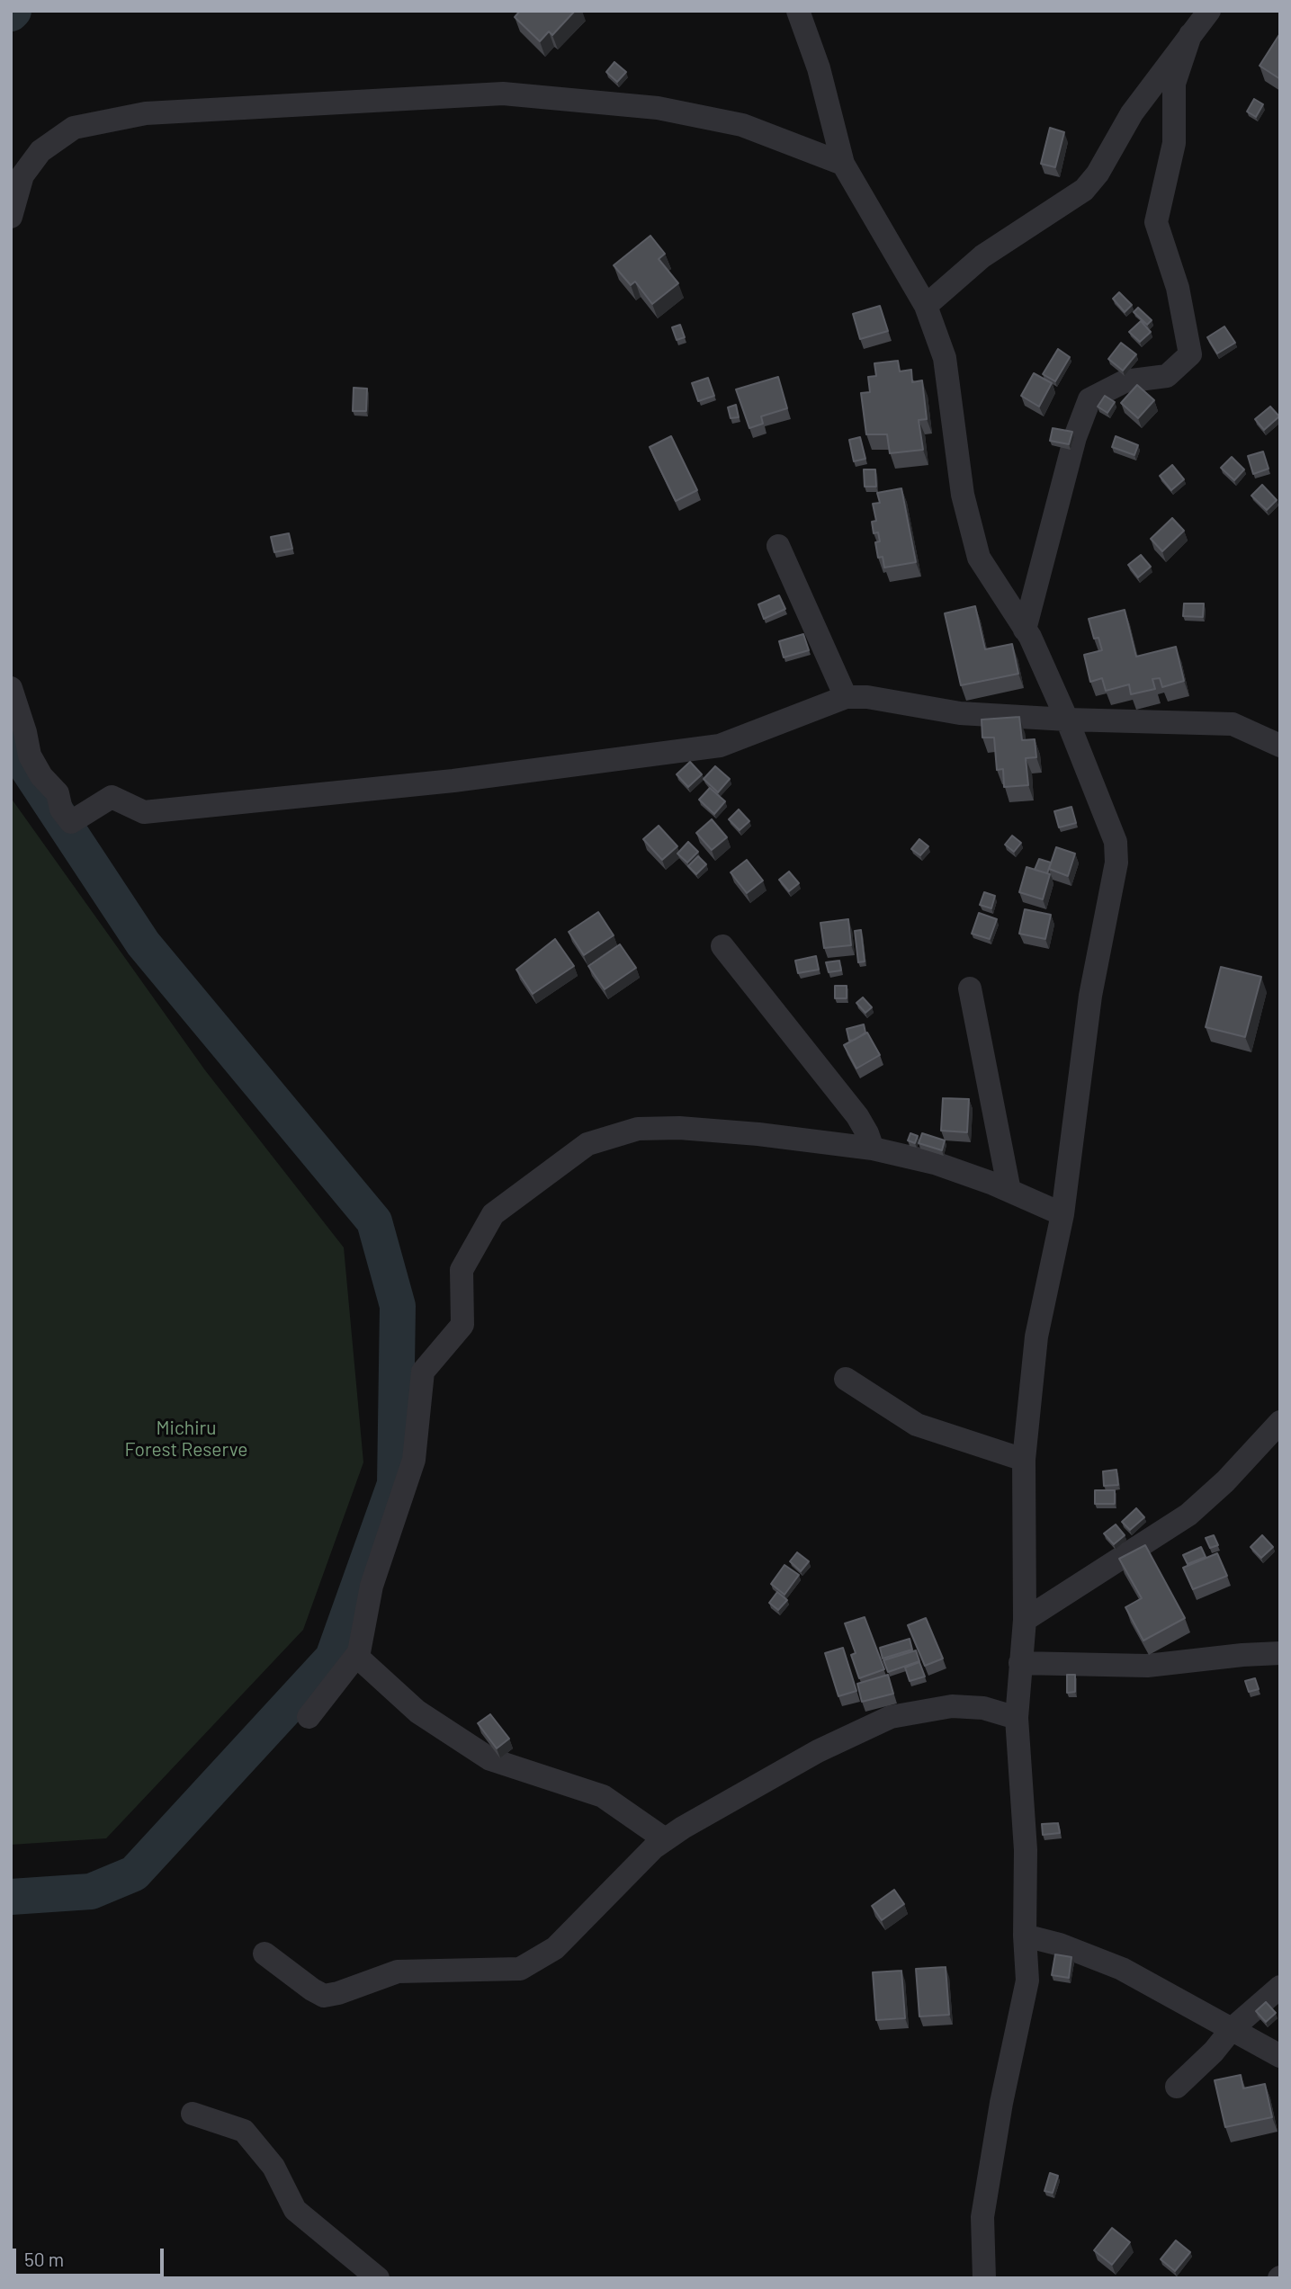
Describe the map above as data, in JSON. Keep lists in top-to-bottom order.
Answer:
{
  "parks": ["Michiru Forest Reserve"],
  "scale_bar": "50 m"
}
